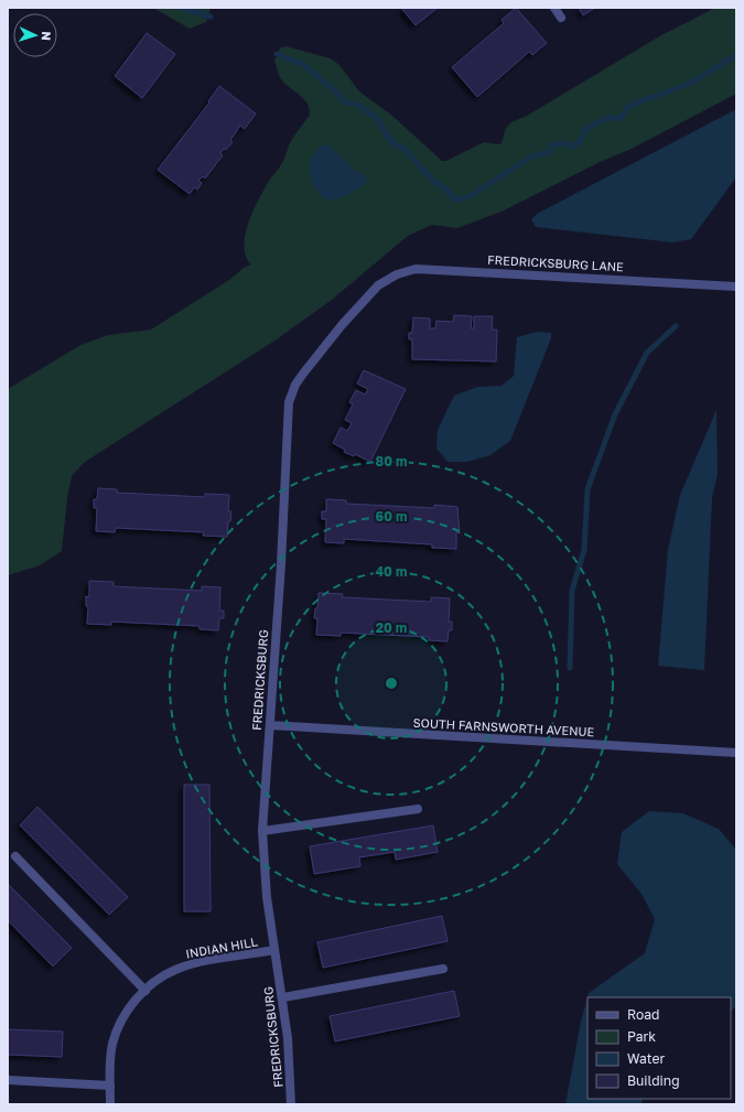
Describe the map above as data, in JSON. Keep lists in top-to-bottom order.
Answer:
{
  "streets": {
    "street": [
      "FREDRICKSBURG LANE",
      "FREDRICKSBURG",
      "SOUTH FARNSWORTH AVENUE",
      "INDIAN HILL"
    ]
  },
  "crossings": [
    ["FREDRICKSBURG LANE", "FREDRICKSBURG"],
    ["FREDRICKSBURG", "SOUTH FARNSWORTH AVENUE"],
    ["FREDRICKSBURG", "INDIAN HILL"]
  ],
  "legend": [
    "Road",
    "Park",
    "Water",
    "Building"
  ],
  "north": "right",
  "rings": [
    "80 m",
    "60 m",
    "40 m",
    "20 m"
  ]
}
